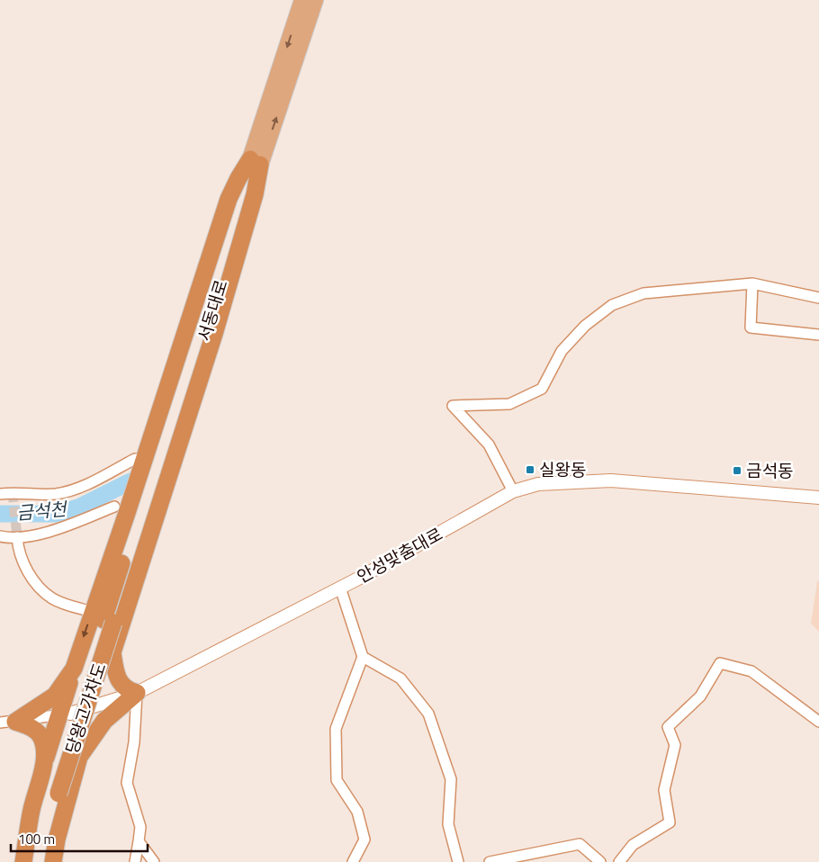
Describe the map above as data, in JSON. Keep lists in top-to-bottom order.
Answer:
{
  "streets": {
    "highway": ["서동대로", "당왕고가차도"],
    "street": ["안성맞춤대로"]
  },
  "crossings": [
    ["서동대로", "당왕고가차도"]
  ],
  "water": ["금석천"],
  "places": {
    "transit": ["실왕동", "금석동"]
  },
  "scale_bar": "100 m"
}
